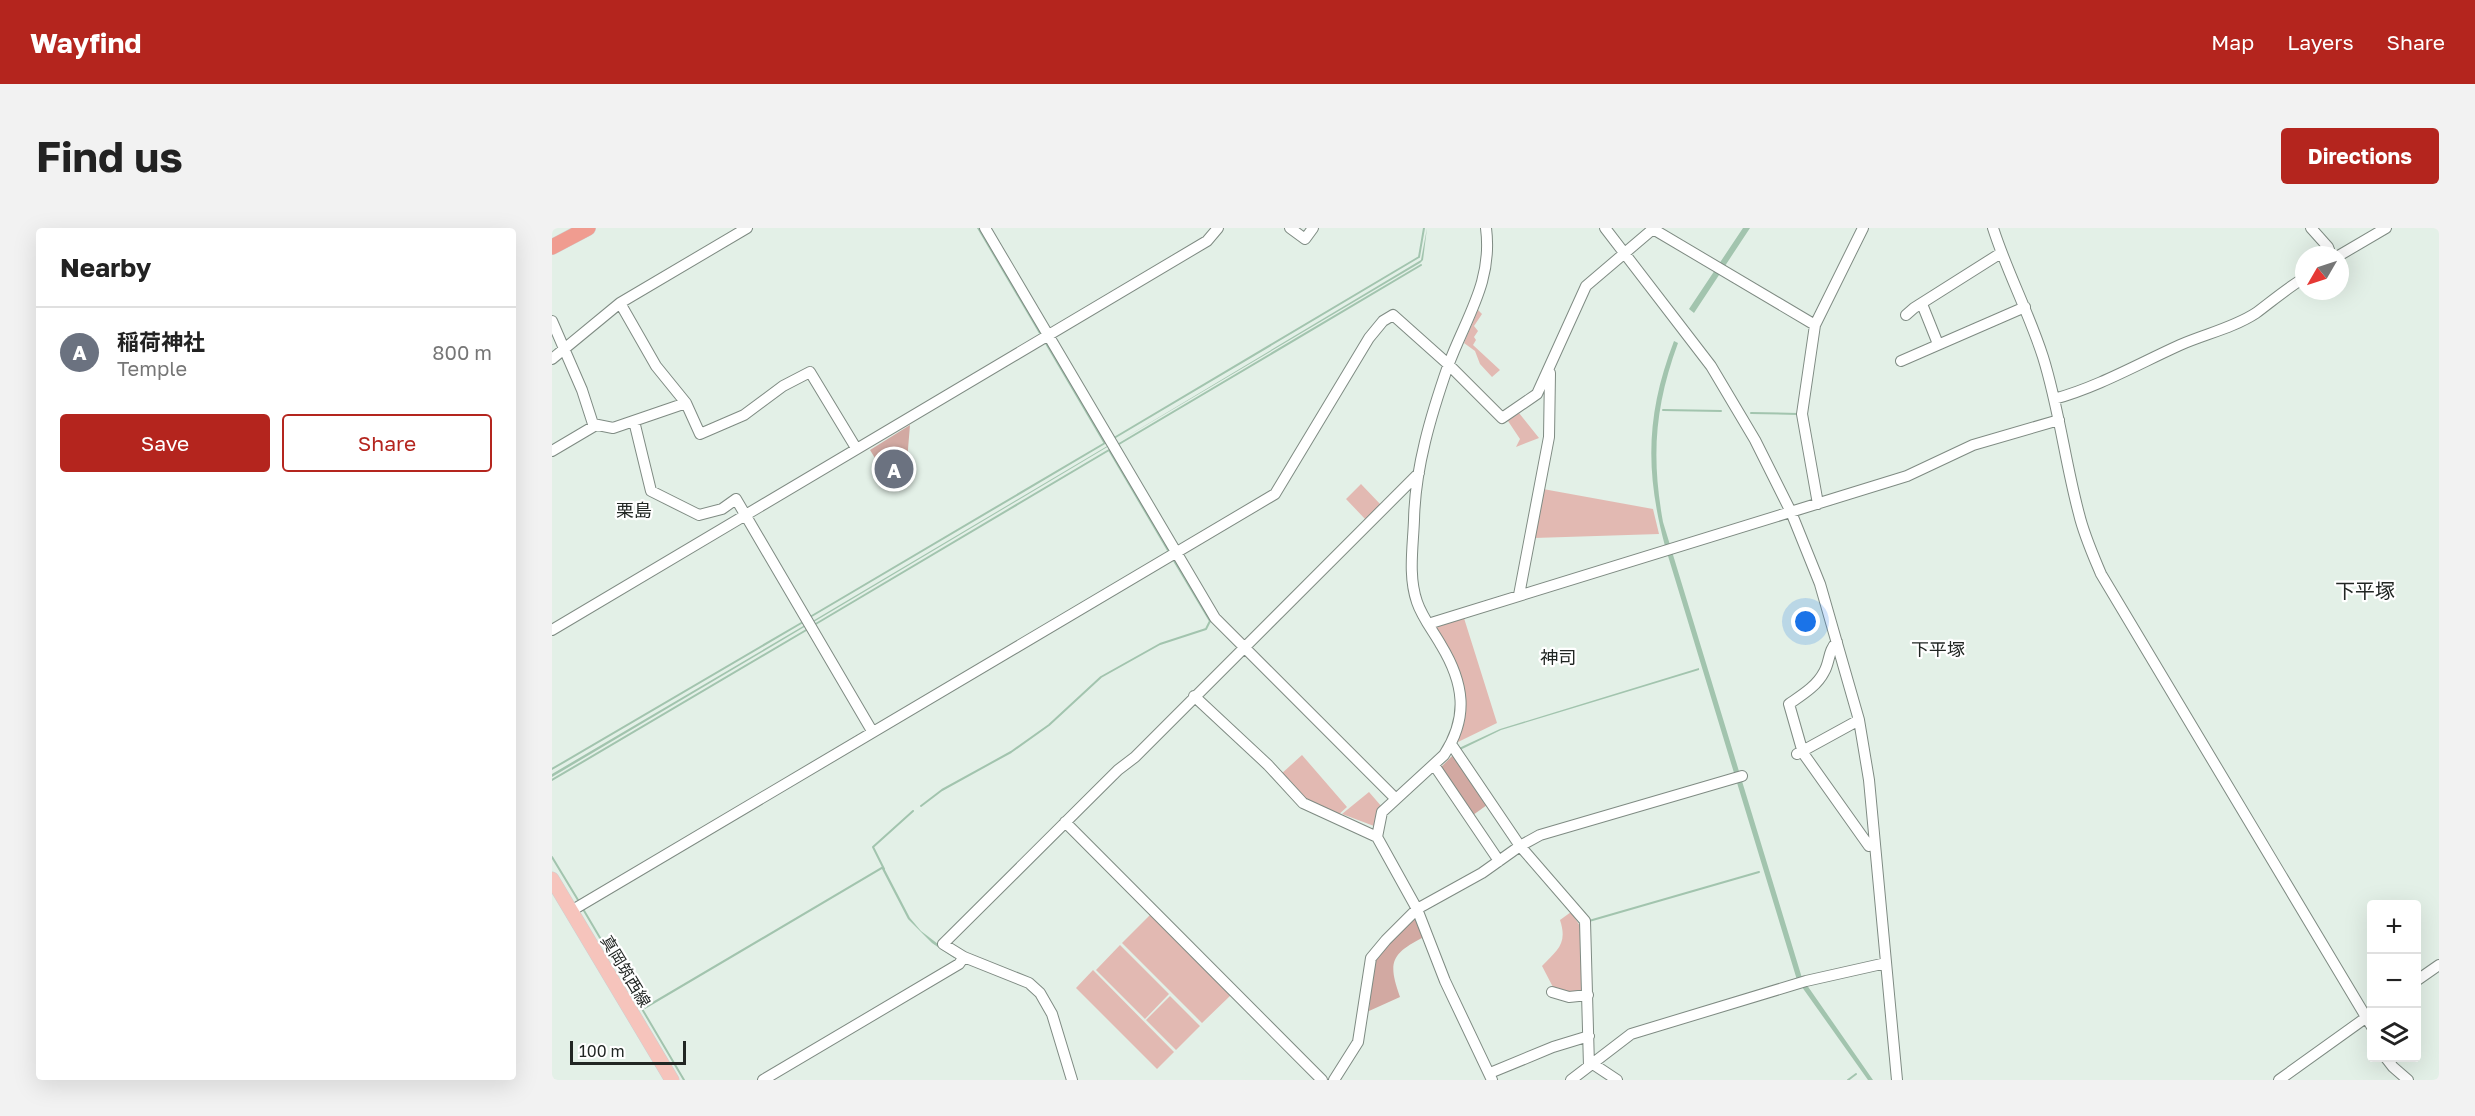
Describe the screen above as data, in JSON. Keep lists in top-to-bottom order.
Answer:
{
  "streets": {
    "main road": ["真岡筑西線"]
  },
  "districts": [
    "栗島",
    "下平塚",
    "下平塚",
    "神司"
  ],
  "scale_bar": "100 m",
  "north": "bottom left",
  "page": {
    "header": "Wayfind",
    "nav": ["Map", "Layers", "Share"],
    "buttons": [
      "Directions",
      ["Save", "Share"]
    ],
    "title": "Find us",
    "heading": "Nearby",
    "list": [
      {
        "mark": "A",
        "name": "稲荷神社",
        "note": "Temple",
        "value": "800 m"
      }
    ],
    "pins": "A",
    "map_buttons": ["+", "−"],
    "scale": "100 m"
  }
}
